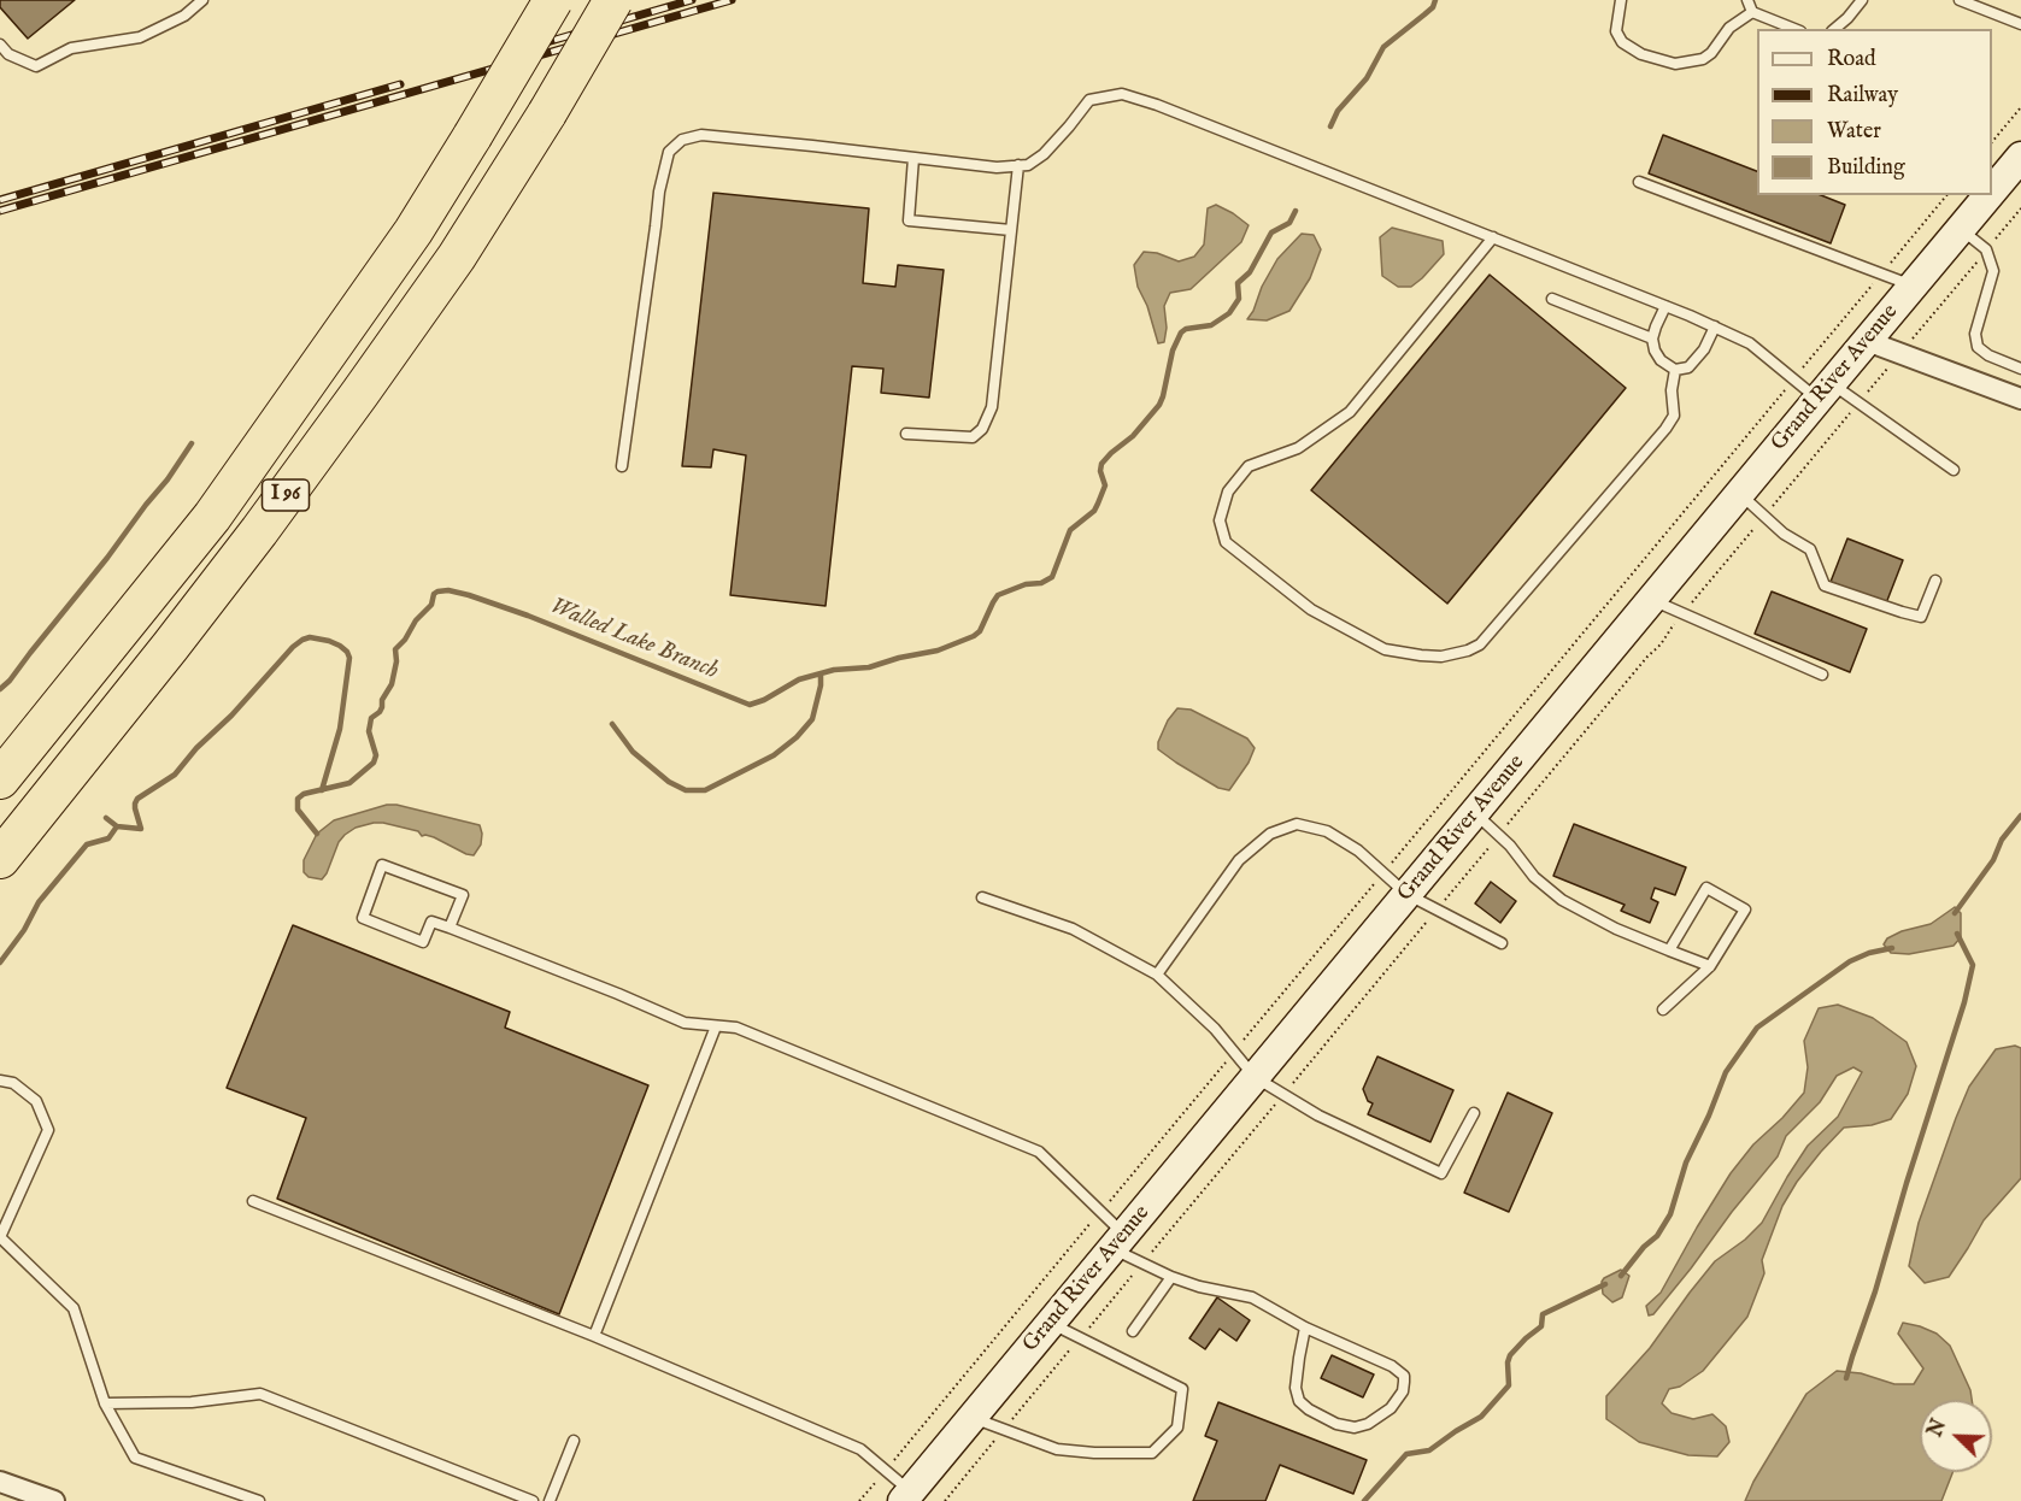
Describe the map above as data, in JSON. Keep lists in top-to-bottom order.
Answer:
{
  "streets": {
    "highway": ["I 96"],
    "main road": ["Grand River Avenue"]
  },
  "water": ["Walled Lake Branch"],
  "legend": [
    "Road",
    "Railway",
    "Water",
    "Building"
  ],
  "north": "top left"
}
